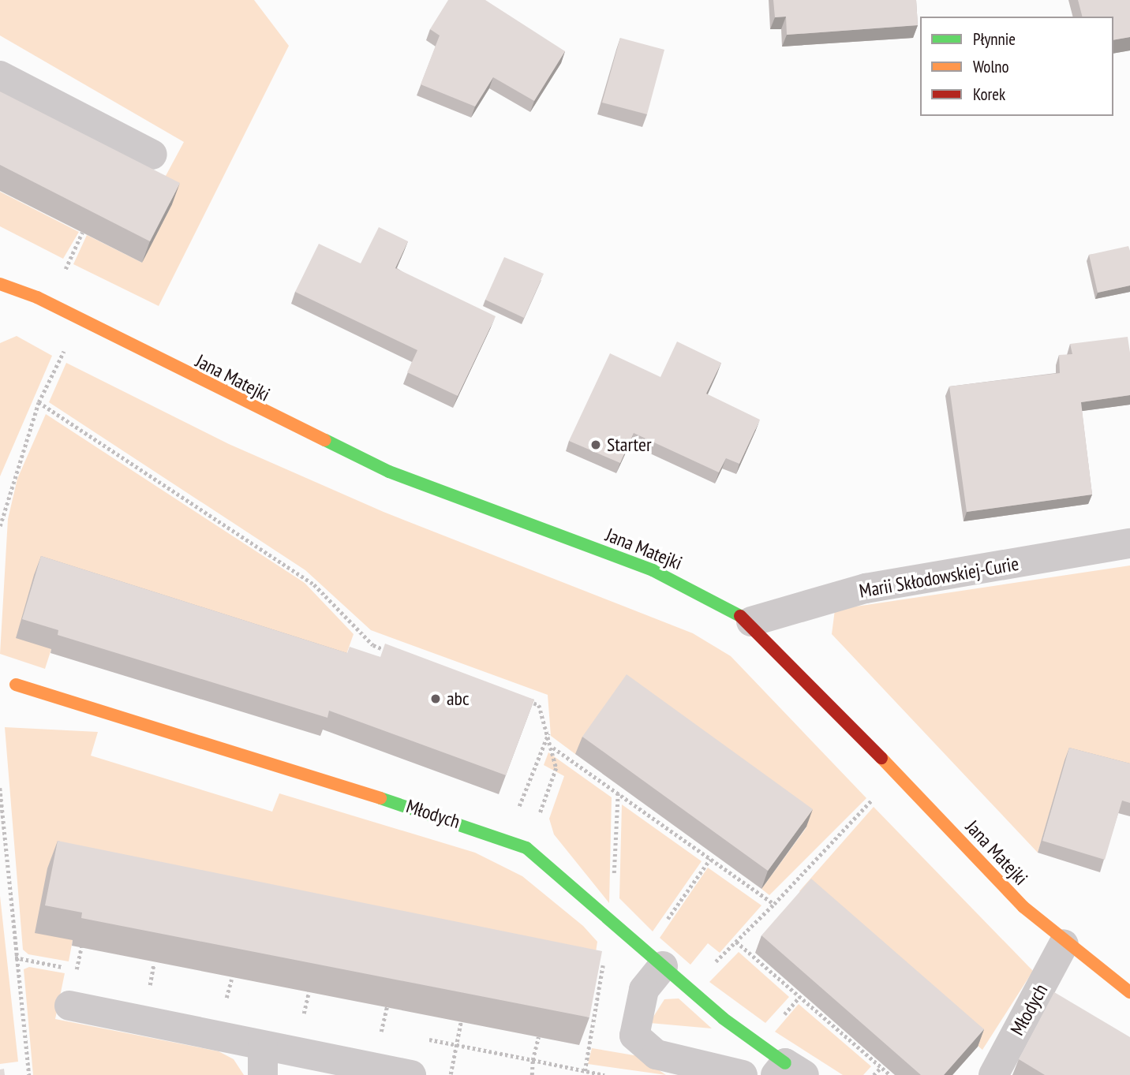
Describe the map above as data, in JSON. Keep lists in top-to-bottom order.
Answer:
{
  "streets": {
    "street": ["Jana Matejki", "Marii Skłodowskiej-Curie", "Młodych"]
  },
  "crossings": [
    ["Jana Matejki", "Marii Skłodowskiej-Curie"],
    ["Jana Matejki", "Młodych"]
  ],
  "places": ["Starter", "abc"],
  "legend": ["Płynnie", "Wolno", "Korek"]
}
